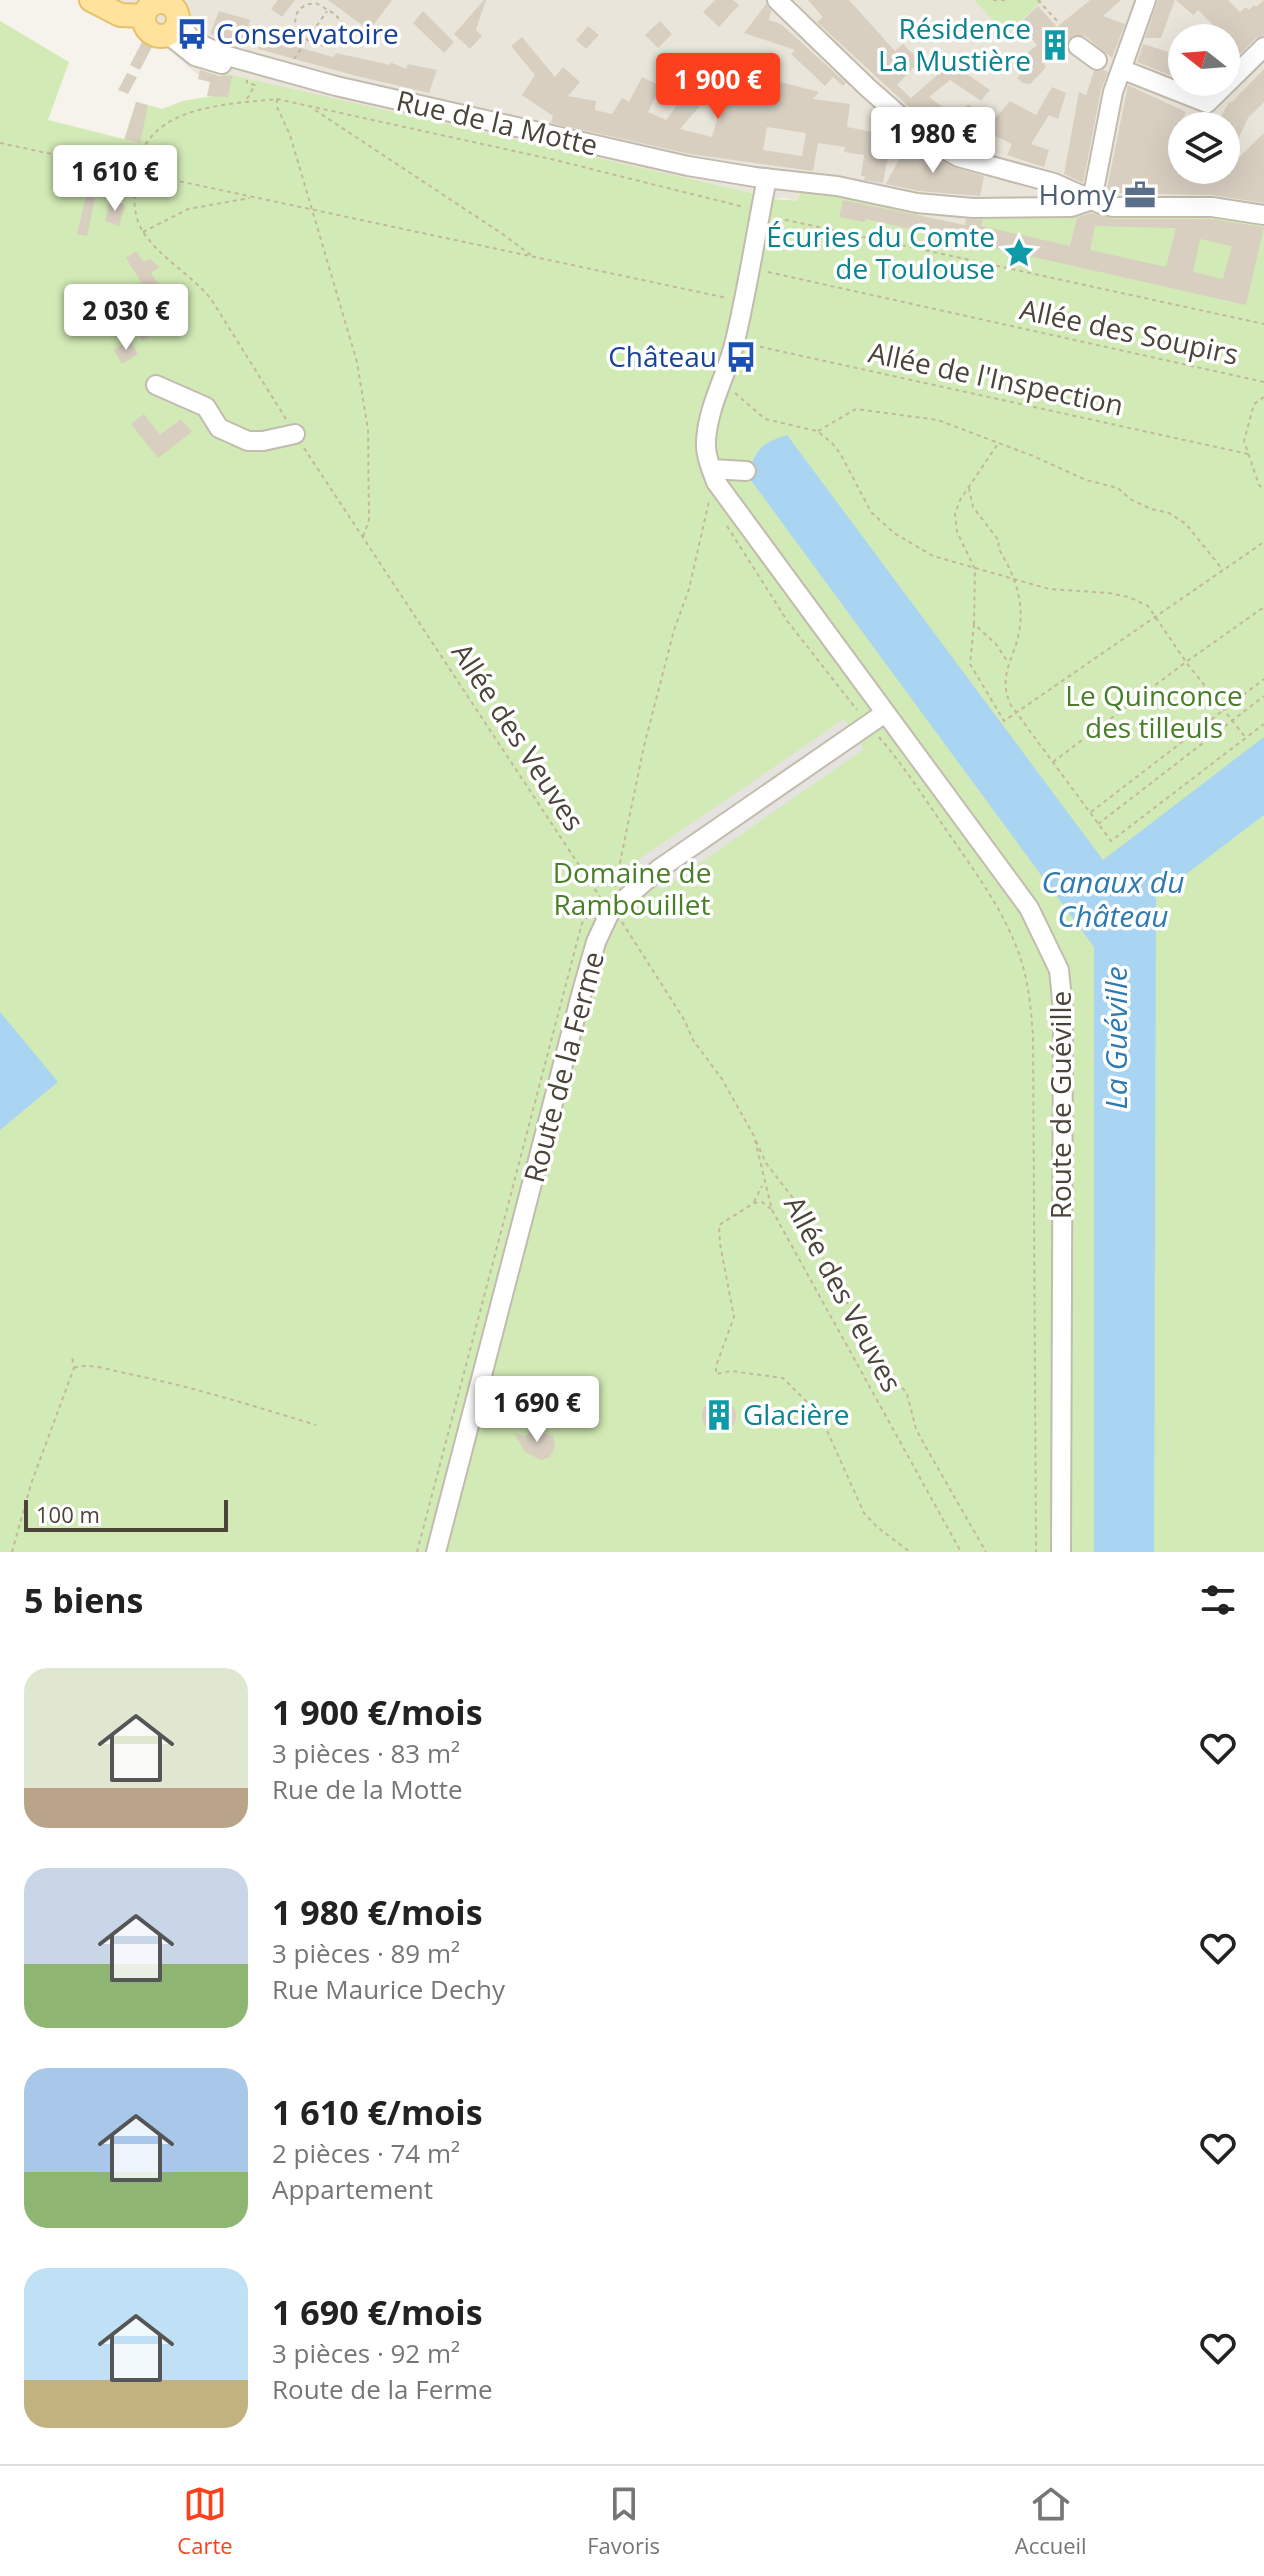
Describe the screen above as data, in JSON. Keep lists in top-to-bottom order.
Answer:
{
  "streets": {
    "street": ["Rue de la Motte", "Route de la Ferme", "Route de Guéville"],
    "path": ["Allée des Soupirs", "Allée de l'Inspection", "Allée des Veuves"]
  },
  "crossings": [
    ["Allée des Veuves", "Route de la Ferme"],
    ["Route de la Ferme", "Route de Guéville"]
  ],
  "water": ["Canaux du Château", "La Guéville"],
  "parks": ["Le Quinconce des tilleuls", "Domaine de Rambouillet"],
  "places": {
    "bus stop": ["Conservatoire", "Château"],
    "building": ["Résidence La Mustière", "Glacière"],
    "office": ["Homy"],
    "place": ["Écuries du Comte de Toulouse"]
  },
  "scale_bar": "100 m",
  "north": "left",
  "page": {
    "price": [
      "1 900 €",
      "1 980 €",
      "1 610 €",
      "2 030 €",
      "1 690 €"
    ],
    "scale": "100 m",
    "heading": "5 biens",
    "list": [
      {
        "name": "1 900 €/mois",
        "note": "3 pièces · 83 m² · Rue de la Motte"
      },
      {
        "name": "1 980 €/mois",
        "note": "3 pièces · 89 m² · Rue Maurice Dechy"
      },
      {
        "name": "1 610 €/mois",
        "note": "2 pièces · 74 m² · Appartement"
      },
      {
        "name": "1 690 €/mois",
        "note": "3 pièces · 92 m² · Route de la Ferme"
      }
    ],
    "tabs": ["Carte", "Favoris", "Accueil"]
  }
}
